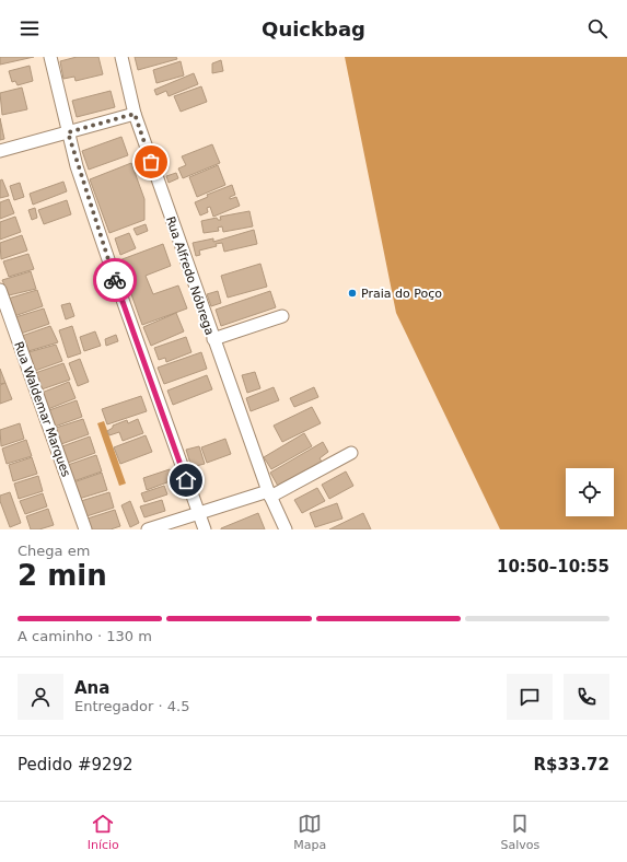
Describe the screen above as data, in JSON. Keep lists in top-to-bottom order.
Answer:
{
  "streets": {
    "street": ["Rua Alfredo Nóbrega", "Rua Waldemar Marques"]
  },
  "places": ["Praia do Poço"],
  "page": {
    "header": "Quickbag",
    "heading": ["2 min", "Chega em", "10:50–10:55"],
    "panel": [
      "Ana",
      "Entregador · 4.5",
      "Pedido #9292",
      "R$33.72"
    ],
    "bar": "A caminho · 130 m",
    "tabs": ["Início", "Mapa", "Salvos"]
  }
}
